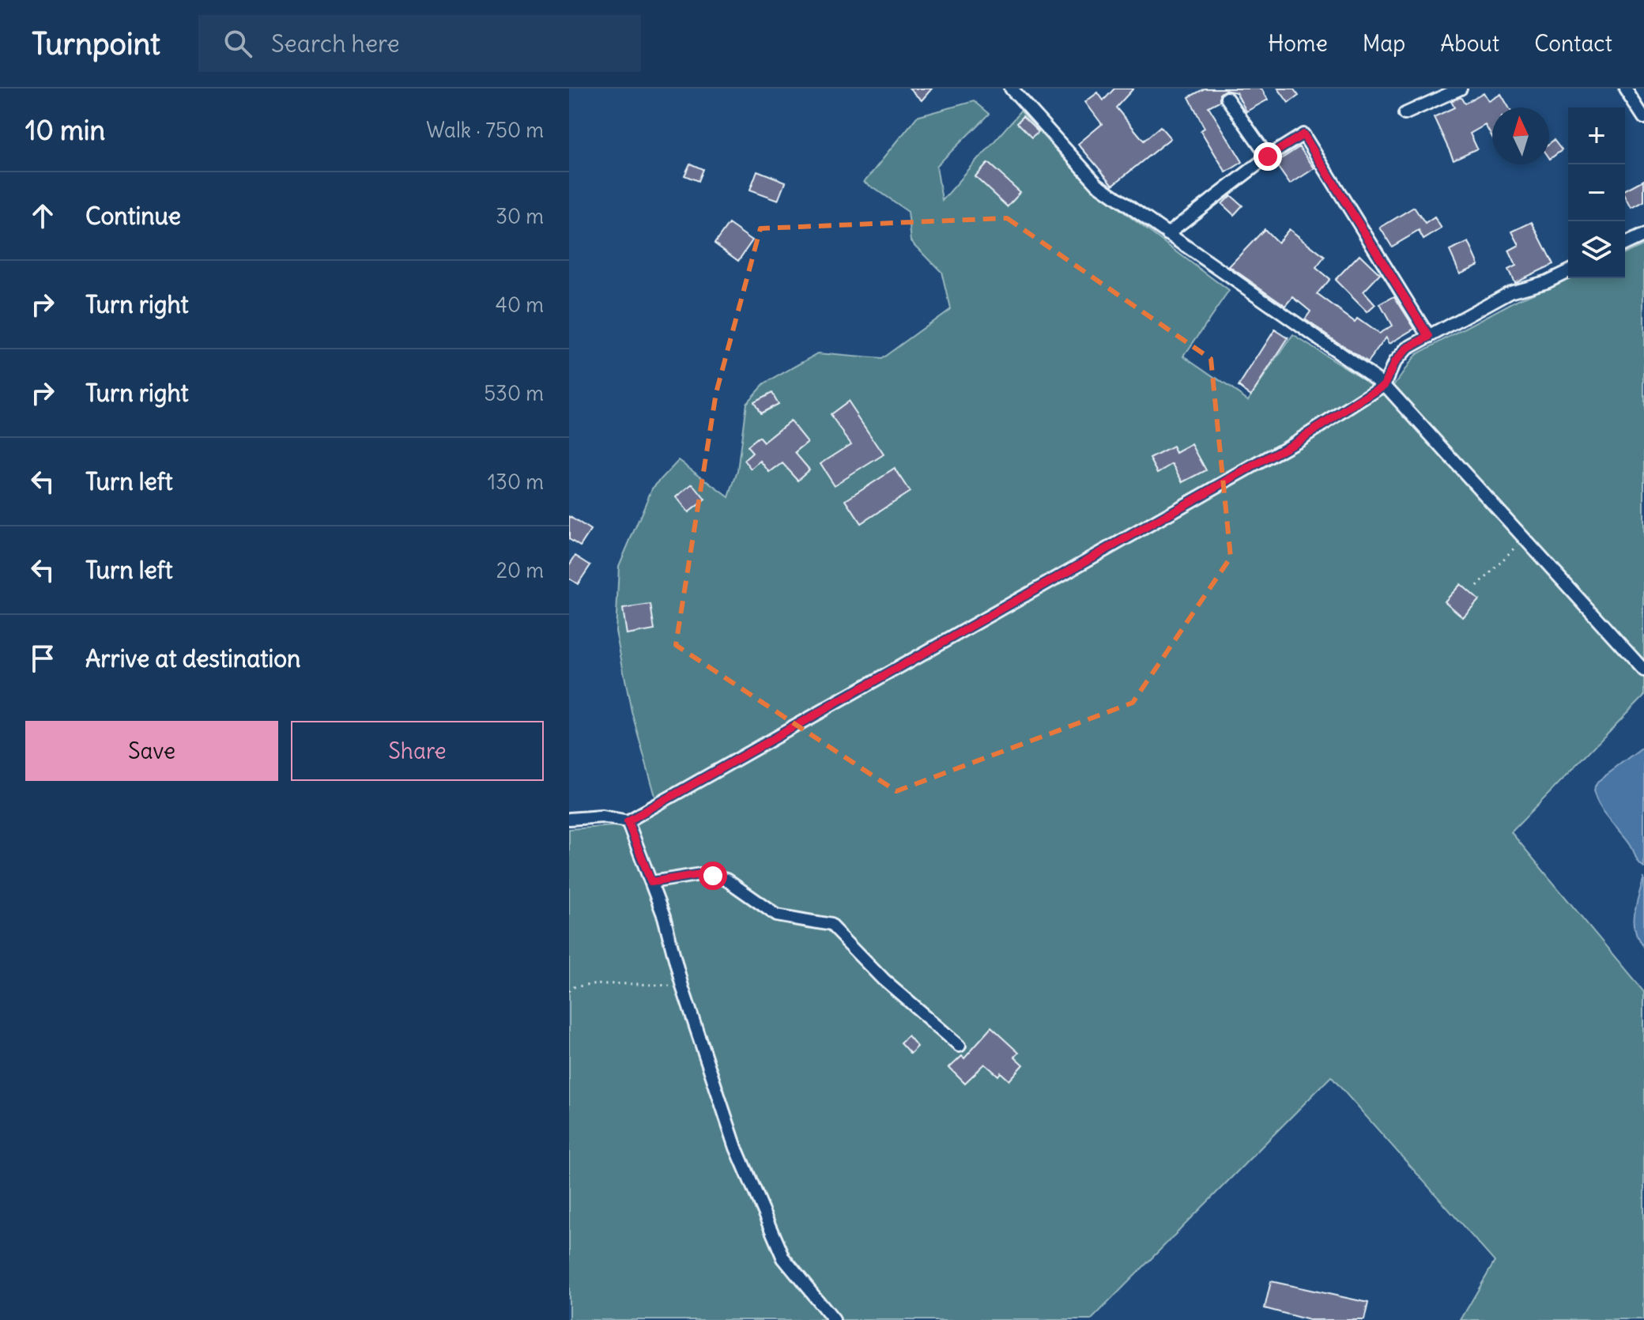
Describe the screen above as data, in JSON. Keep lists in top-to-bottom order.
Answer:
{
  "north": "top",
  "page": {
    "header": "Turnpoint",
    "search": "Search here",
    "nav": [
      "Home",
      "Map",
      "About",
      "Contact"
    ],
    "heading": ["10 min", "Walk · 750 m"],
    "map_buttons": ["+", "−"],
    "list": [
      ["Continue", "30 m"],
      ["Turn right", "40 m"],
      ["Turn right", "530 m"],
      ["Turn left", "130 m"],
      ["Turn left", "20 m"],
      "Arrive at destination"
    ],
    "buttons": ["Save", "Share"]
  }
}
